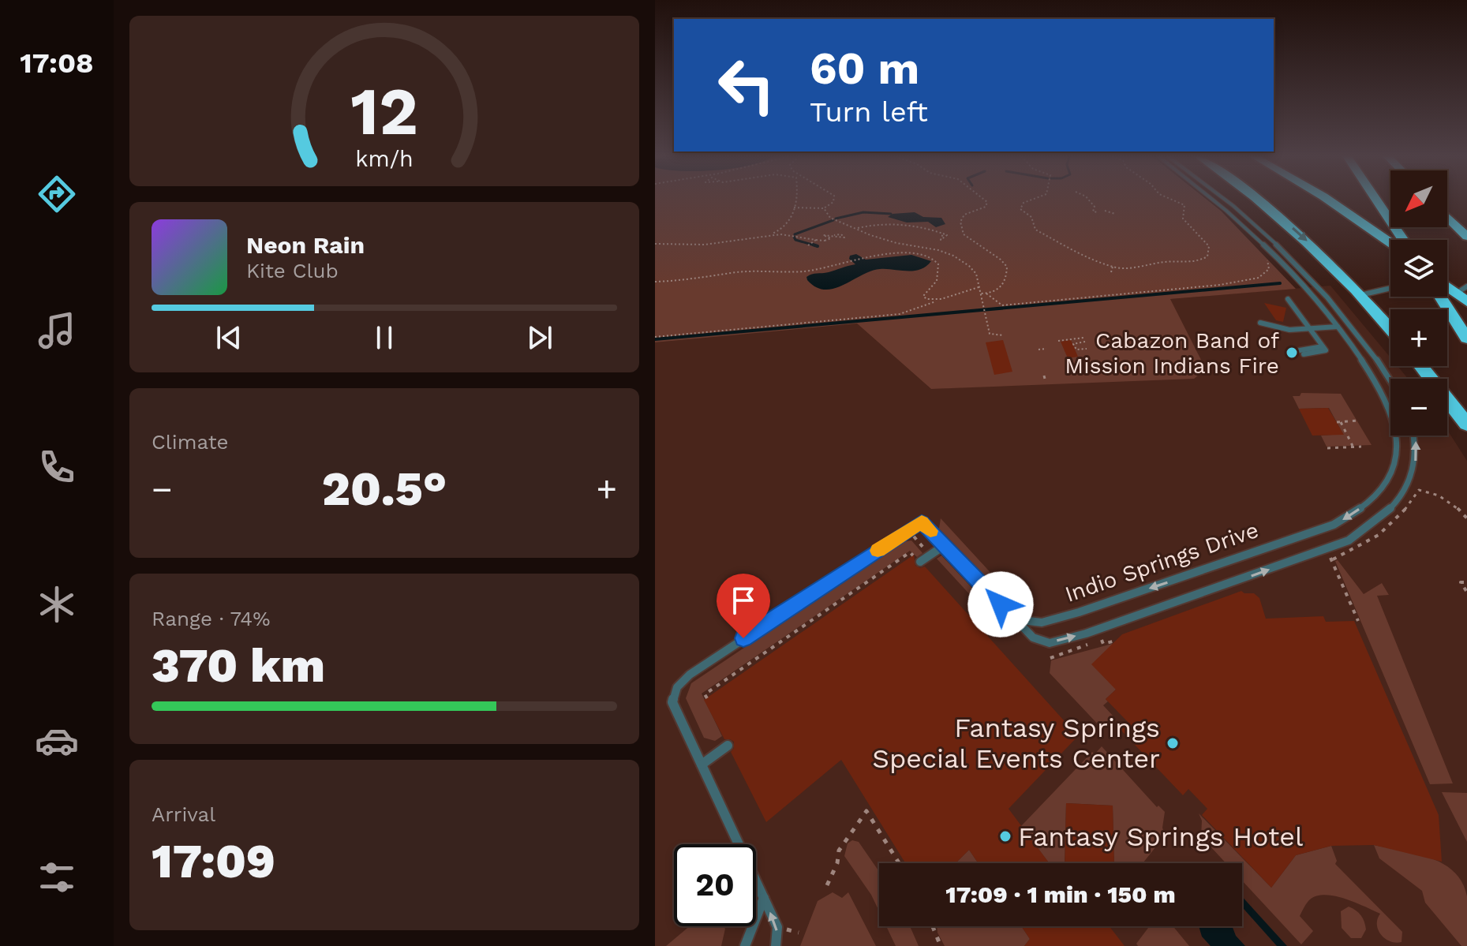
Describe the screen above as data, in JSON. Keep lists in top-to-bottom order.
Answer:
{
  "streets": {
    "lane": ["Indio Springs Drive"]
  },
  "places": ["Cabazon Band of Mission Indians Fire", "Fantasy Springs Special Events Center", "Fantasy Springs Hotel"],
  "north": "bottom left",
  "page": {
    "tabs": "17:08",
    "turn": ["60 m", "Turn left"],
    "map_buttons": ["+", "−"],
    "song": ["Neon Rain", "Kite Club"],
    "tile": [
      "Climate",
      ["Range · 74%", "370 km"],
      ["Arrival", "17:09"]
    ],
    "heat": ["−", "20.5°", "+"],
    "limit": "20",
    "trip": "17:09 · 1 min · 150 m",
    "gauge": ["12", "km/h"]
  }
}
